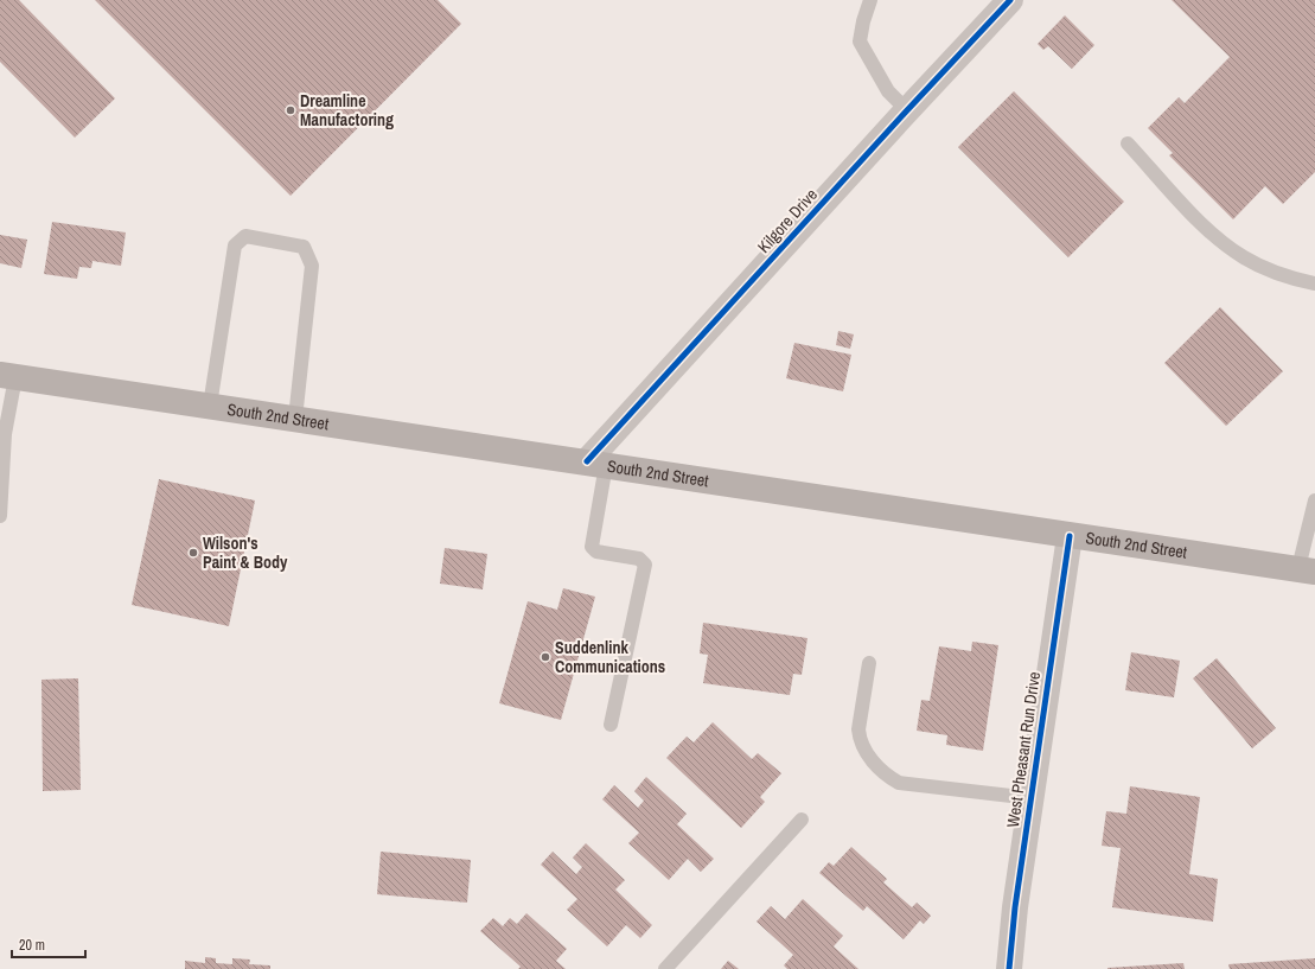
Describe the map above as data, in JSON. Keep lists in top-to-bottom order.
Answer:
{
  "streets": {
    "main road": ["South 2nd Street"],
    "street": ["Kilgore Drive", "West Pheasant Run Drive"]
  },
  "crossings": [
    ["Kilgore Drive", "South 2nd Street"],
    ["South 2nd Street", "West Pheasant Run Drive"]
  ],
  "places": ["Dreamline Manufactoring", "Wilson's Paint & Body", "Suddenlink Communications"],
  "scale_bar": "20 m"
}
